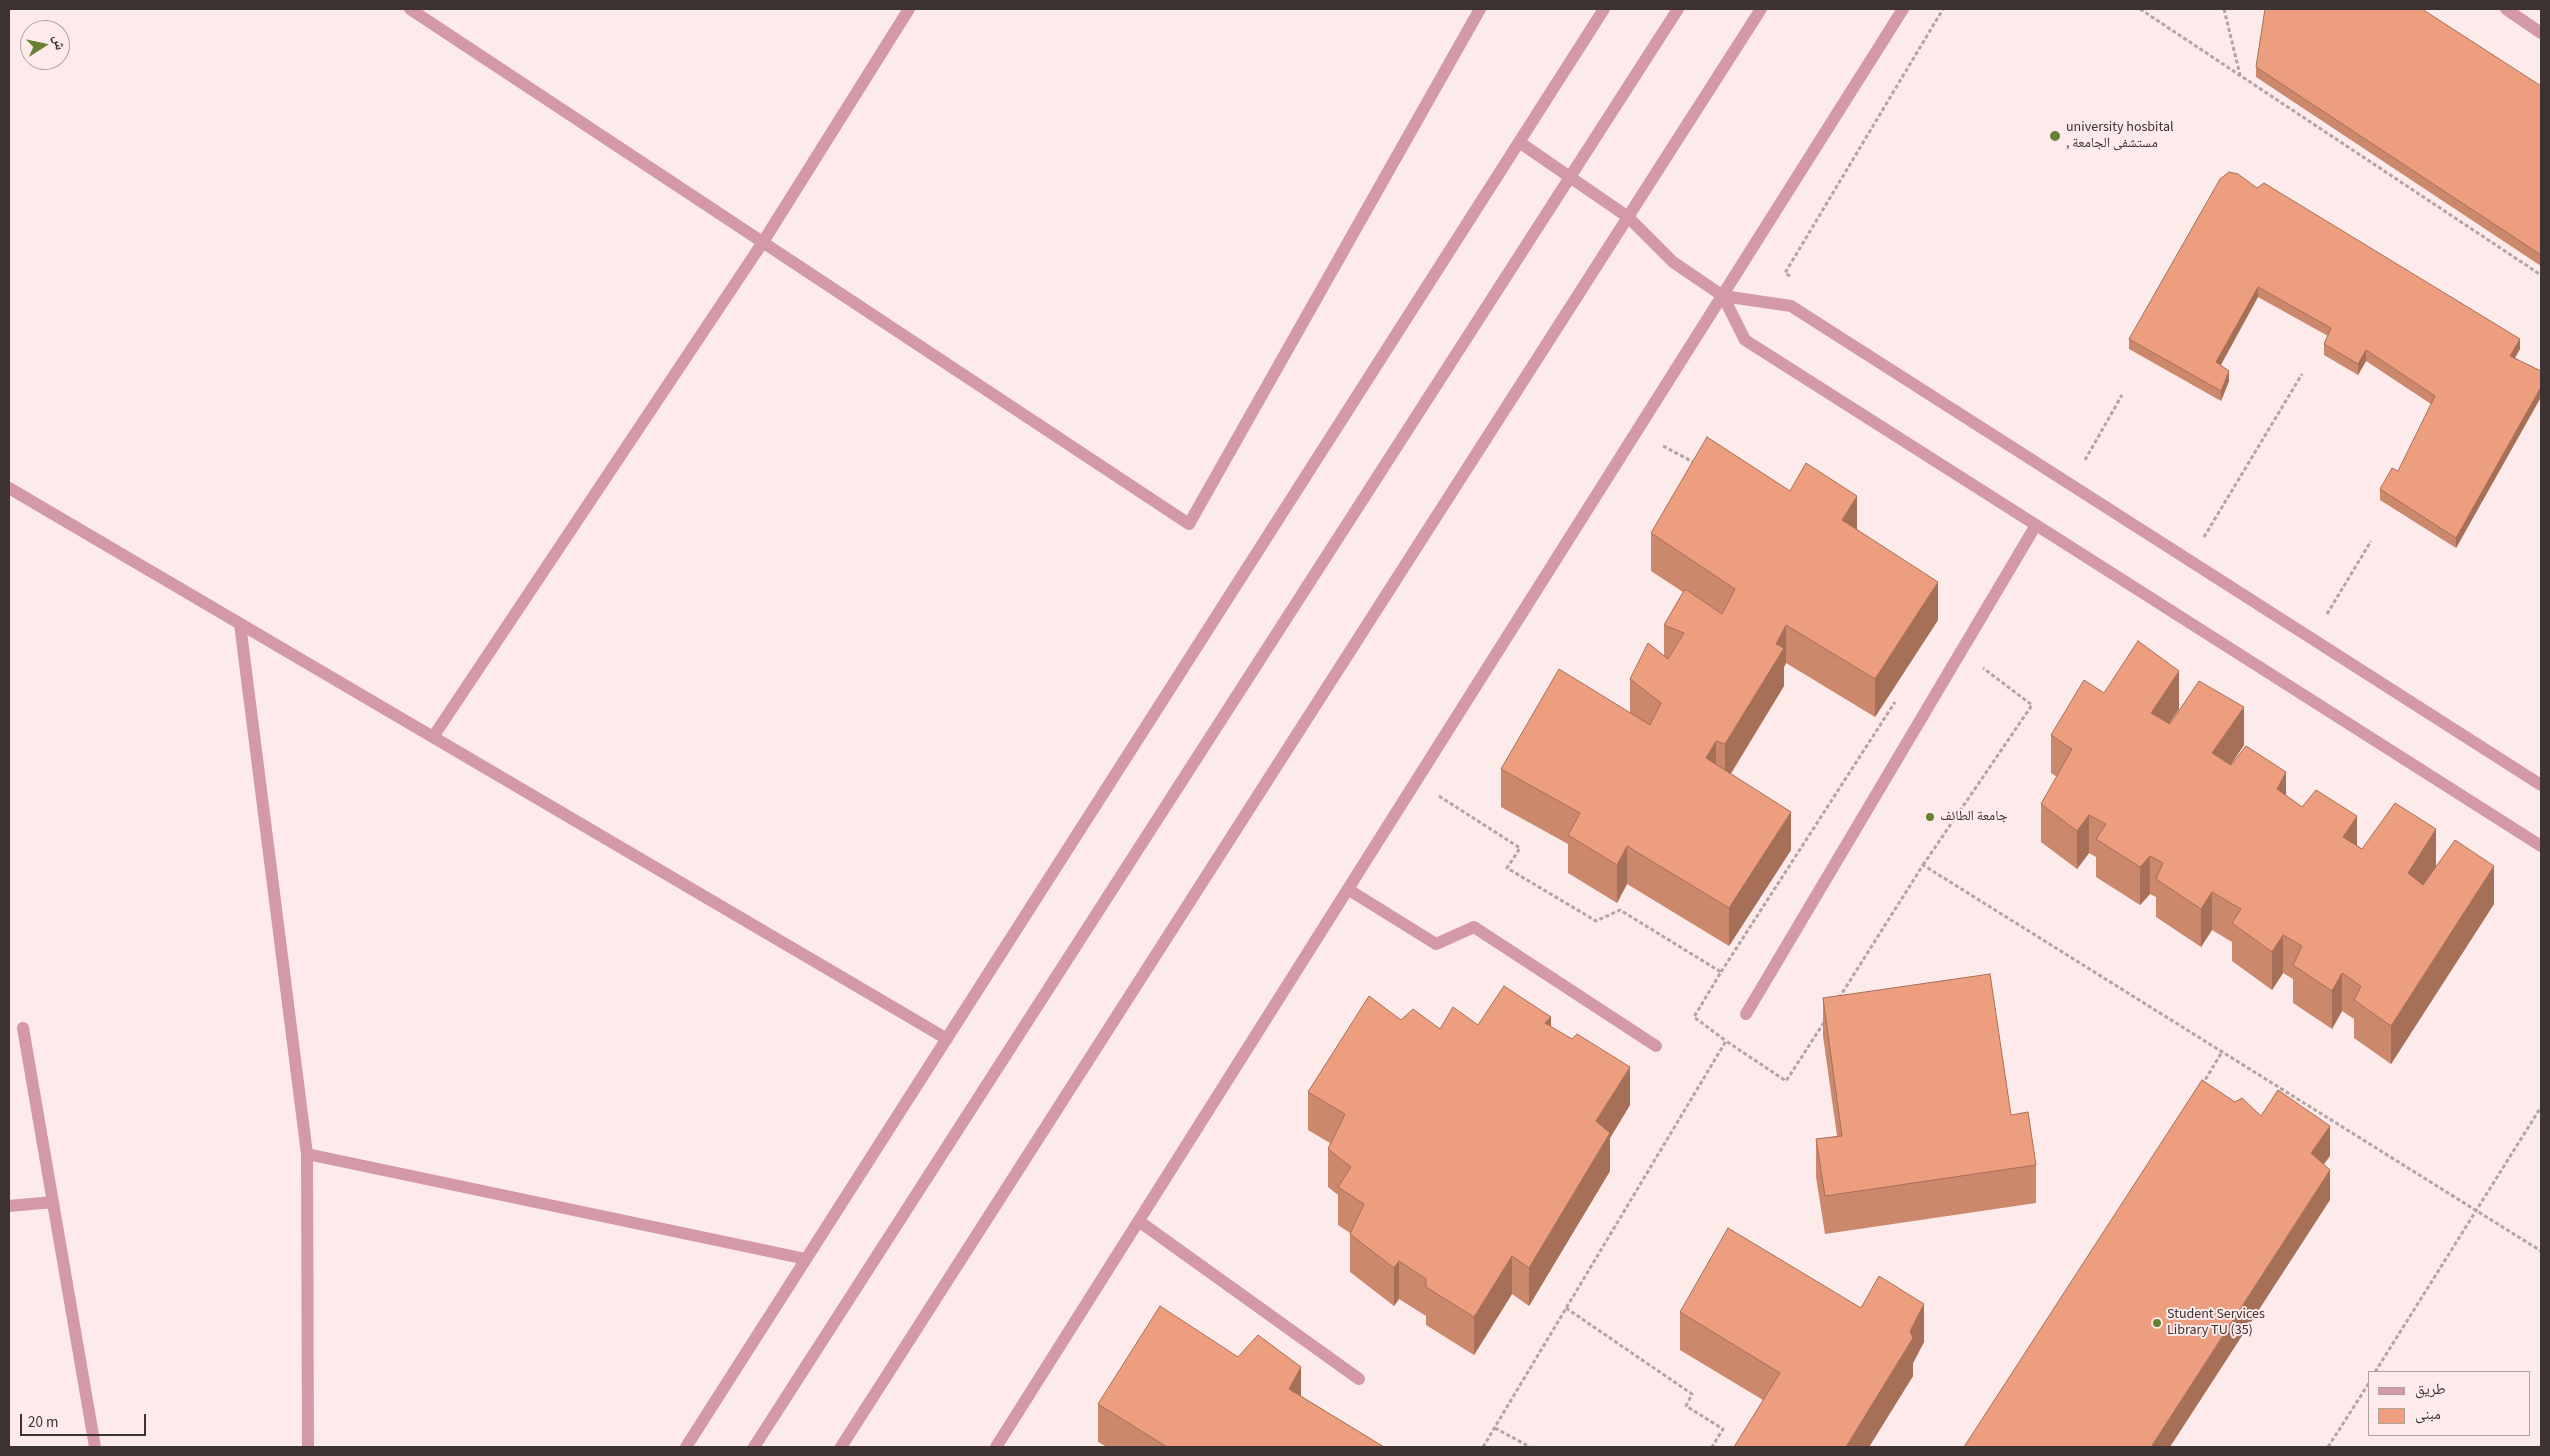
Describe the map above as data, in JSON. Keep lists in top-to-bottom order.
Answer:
{
  "places": ["university hosbital , مستشفى الجامعة", "جامعة الطائف", "Student Services Library TU (35)"],
  "legend": ["طريق", "مبنى"],
  "scale_bar": "20 m",
  "north": "right"
}
